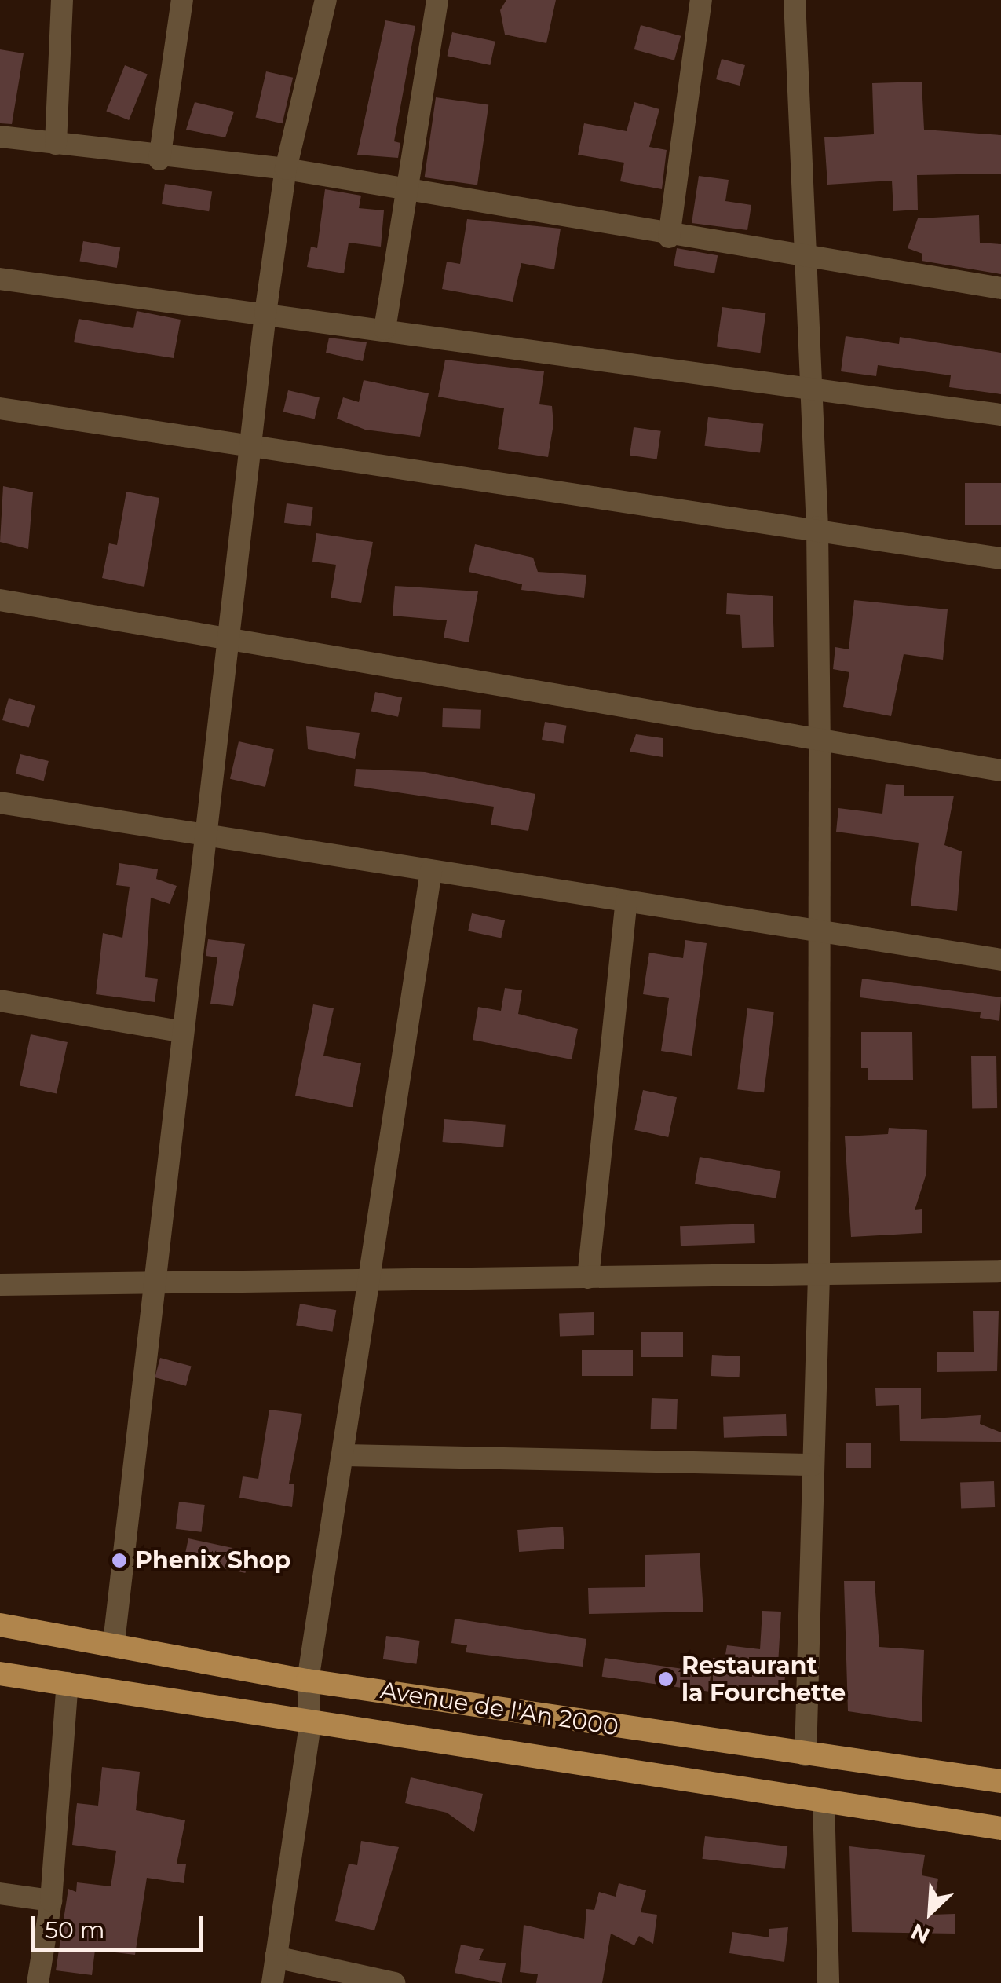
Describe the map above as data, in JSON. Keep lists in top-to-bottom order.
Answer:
{
  "streets": {
    "main road": ["Avenue de l'An 2000"]
  },
  "places": ["Phenix Shop", "Restaurant la Fourchette"],
  "scale_bar": "50 m",
  "north": "bottom left"
}
